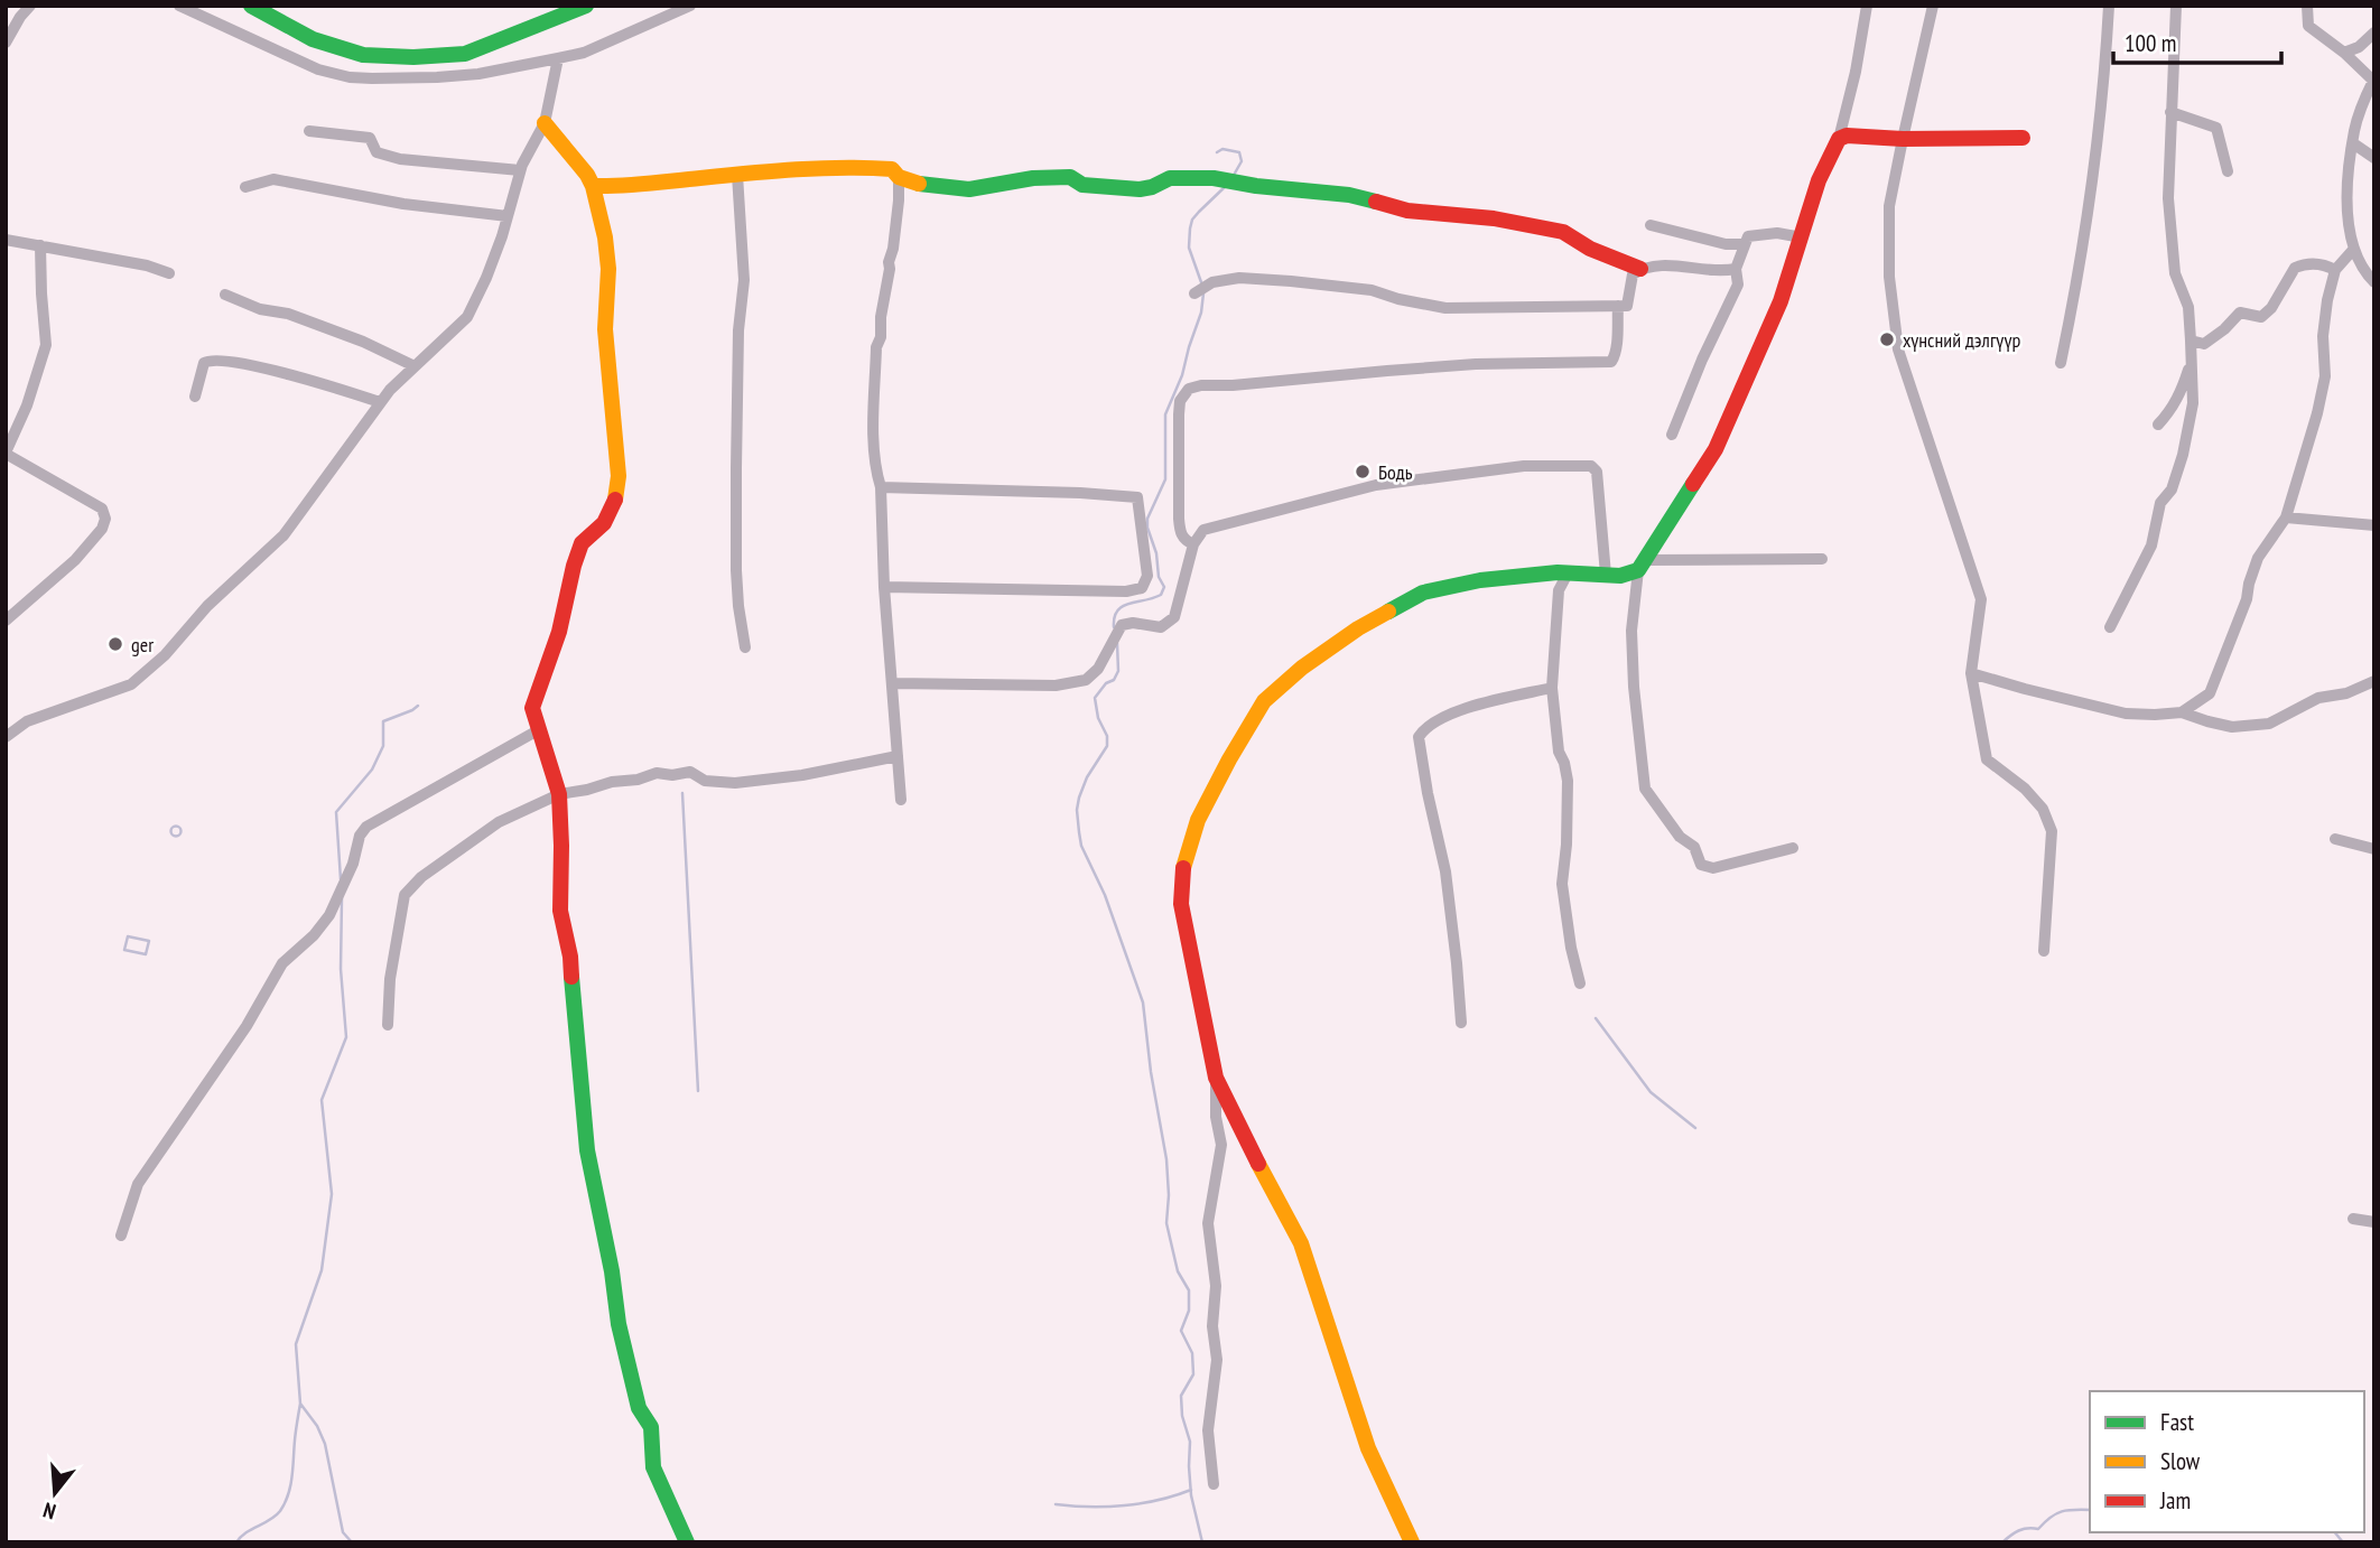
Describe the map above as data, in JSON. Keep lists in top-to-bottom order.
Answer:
{
  "places": ["хүнсний дэлгүүр", "Бодь", "ger"],
  "legend": ["Fast", "Slow", "Jam"],
  "scale_bar": "100 m",
  "north": "bottom"
}
